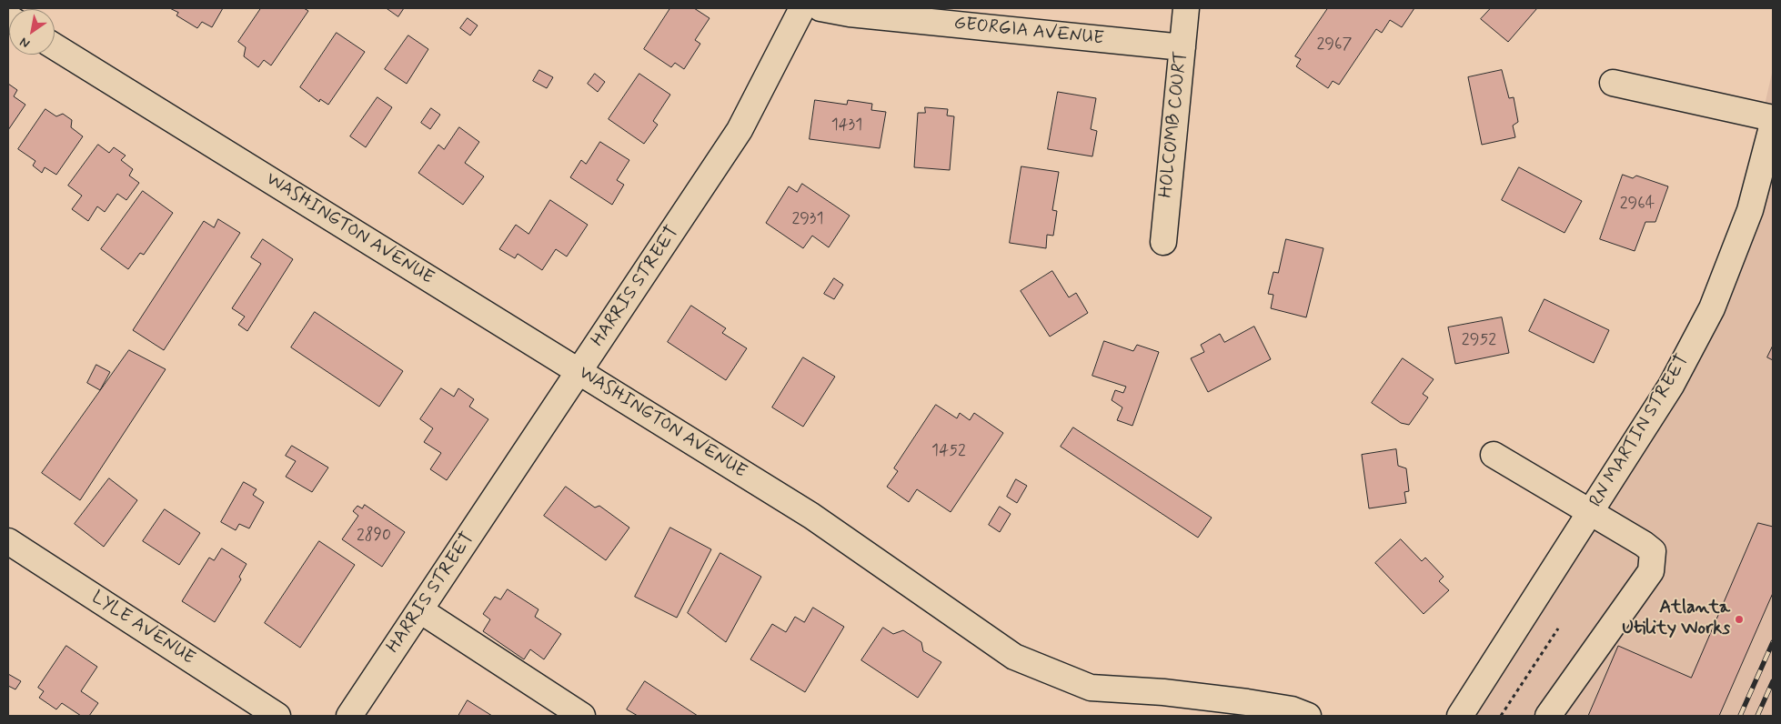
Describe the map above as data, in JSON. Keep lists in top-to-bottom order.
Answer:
{
  "streets": {
    "street": [
      "GEORGIA AVENUE",
      "HOLCOMB COURT",
      "WASHINGTON AVENUE",
      "HARRIS STREET",
      "RN MARTIN STREET",
      "LYLE AVENUE"
    ]
  },
  "crossings": [
    ["GEORGIA AVENUE", "HOLCOMB COURT"],
    ["WASHINGTON AVENUE", "HARRIS STREET"]
  ],
  "places": ["Atlanta Utility Works"],
  "house_numbers": [
    "2967",
    "1431",
    "2964",
    "2931",
    "2952",
    "1452",
    "2890"
  ],
  "north": "bottom left"
}
